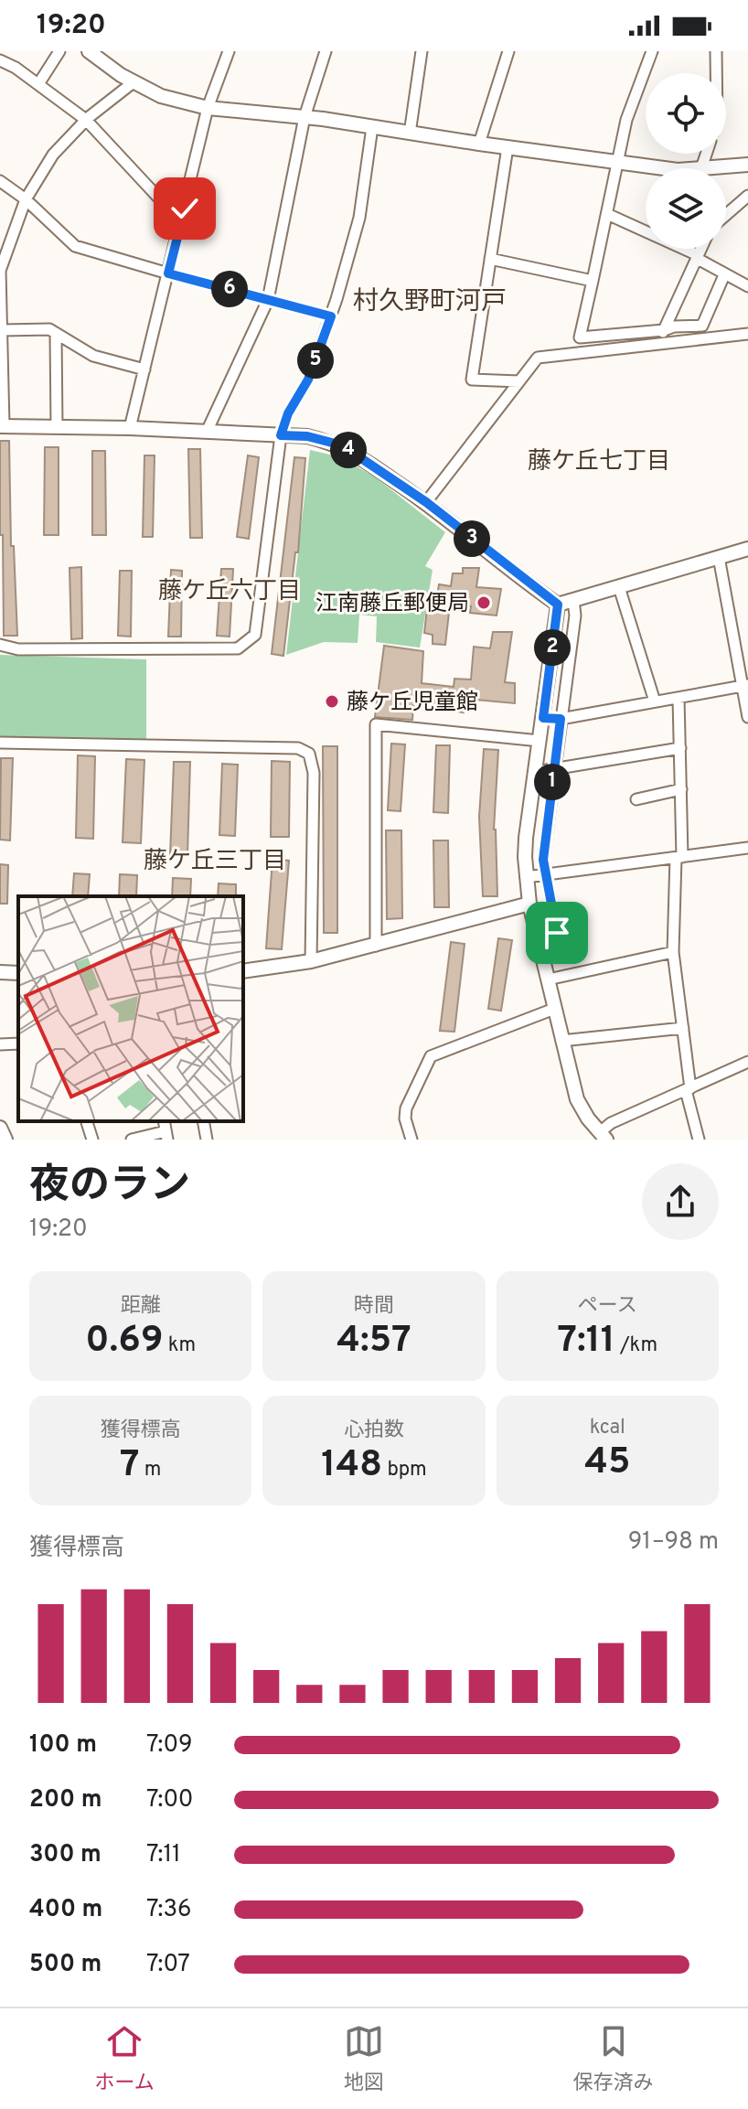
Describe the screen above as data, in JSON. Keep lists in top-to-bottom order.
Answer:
{
  "districts": [
    "村久野町河戸",
    "藤ケ丘七丁目",
    "藤ケ丘六丁目",
    "藤ケ丘三丁目"
  ],
  "places": ["江南藤丘郵便局", "藤ケ丘児童館"],
  "page": {
    "status": "19:20",
    "pins": [
      "6",
      "5",
      "4",
      "3",
      "2",
      "1"
    ],
    "heading": ["夜のラン", "19:20"],
    "stats": [
      ["距離", "0.69 km"],
      ["時間", "4:57"],
      ["ペース", "7:11 /km"],
      ["獲得標高", "7 m"],
      ["心拍数", "148 bpm"],
      ["kcal", "45"]
    ],
    "chart": ["獲得標高", "91–98 m"],
    "list": [
      {
        "name": "100 m",
        "note": "7:09"
      },
      {
        "name": "200 m",
        "note": "7:00"
      },
      {
        "name": "300 m",
        "note": "7:11"
      },
      {
        "name": "400 m",
        "note": "7:36"
      },
      {
        "name": "500 m",
        "note": "7:07"
      }
    ],
    "tabs": ["ホーム", "地図", "保存済み"]
  }
}
